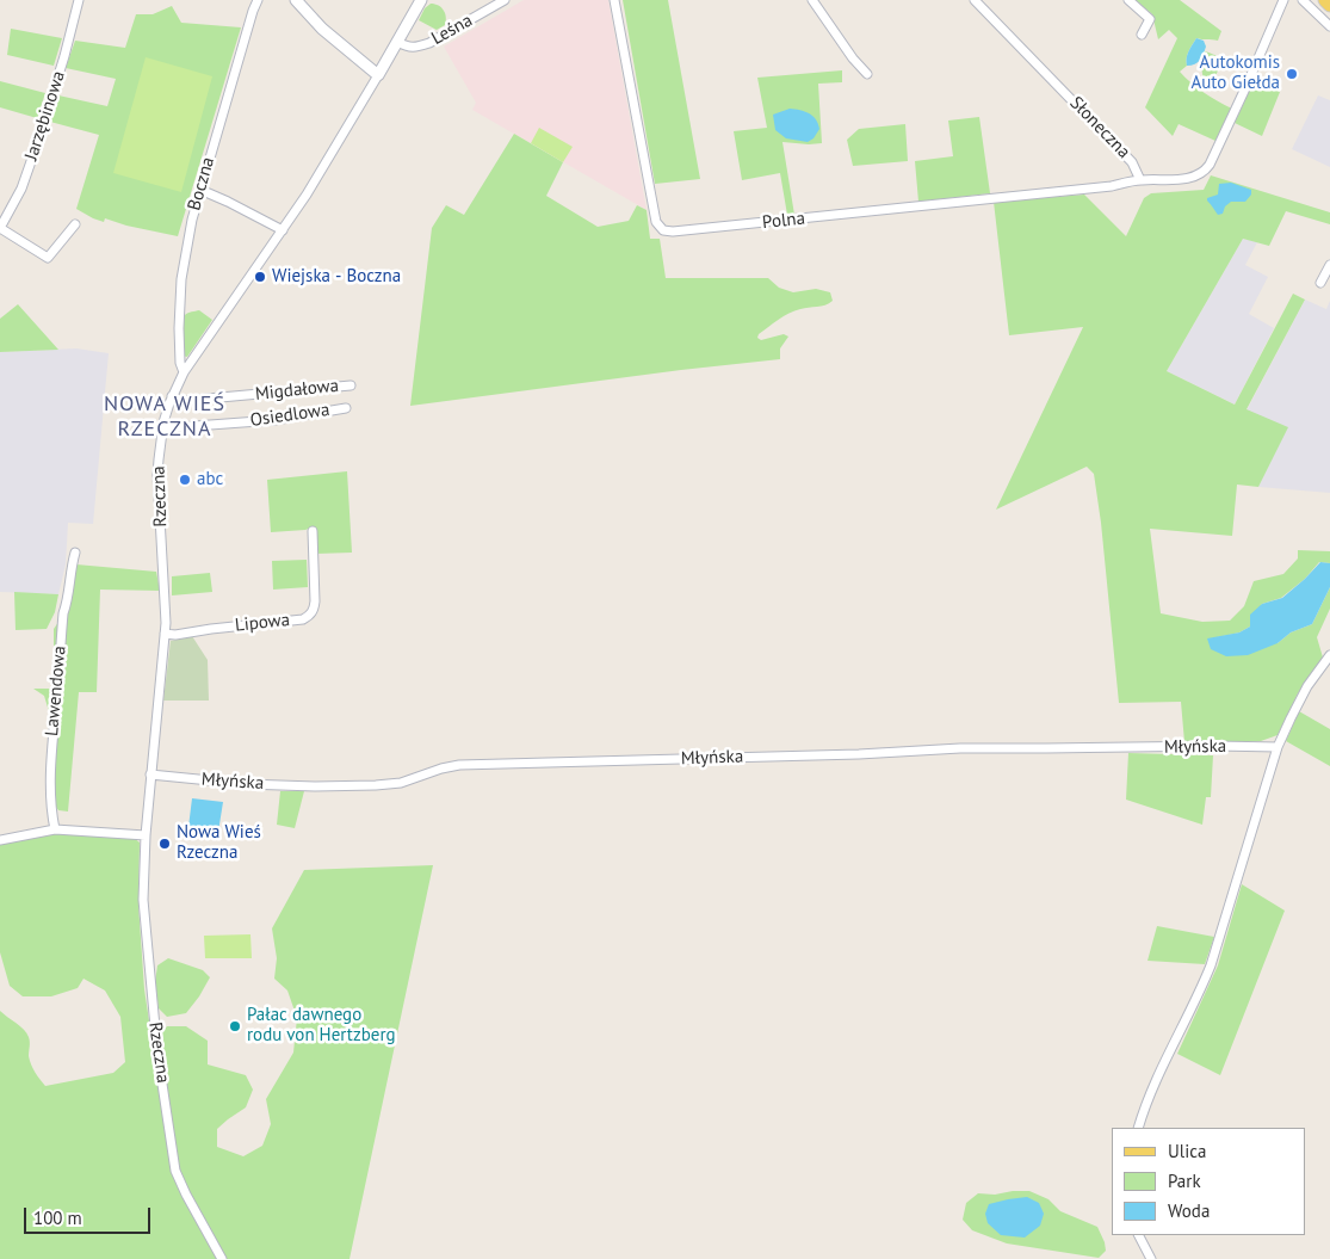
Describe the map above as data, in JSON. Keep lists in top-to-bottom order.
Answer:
{
  "streets": {
    "street": [
      "Leśna",
      "Jarzębinowa",
      "Słoneczna",
      "Boczna",
      "Polna",
      "Migdałowa",
      "Osiedlowa",
      "Rzeczna",
      "Lipowa",
      "Lawendowa",
      "Młyńska"
    ]
  },
  "crossings": [
    ["Słoneczna", "Polna"],
    ["Boczna", "Rzeczna"],
    ["Migdałowa", "Rzeczna"],
    ["Osiedlowa", "Rzeczna"],
    ["Rzeczna", "Lipowa"],
    ["Rzeczna", "Młyńska"]
  ],
  "districts": ["NOWA WIEŚ RZECZNA"],
  "places": [
    "Autokomis Auto Giełda",
    "Wiejska - Boczna",
    "abc",
    "Nowa Wieś Rzeczna",
    "Pałac dawnego rodu von Hertzberg"
  ],
  "legend": ["Ulica", "Park", "Woda"],
  "scale_bar": "100 m"
}
